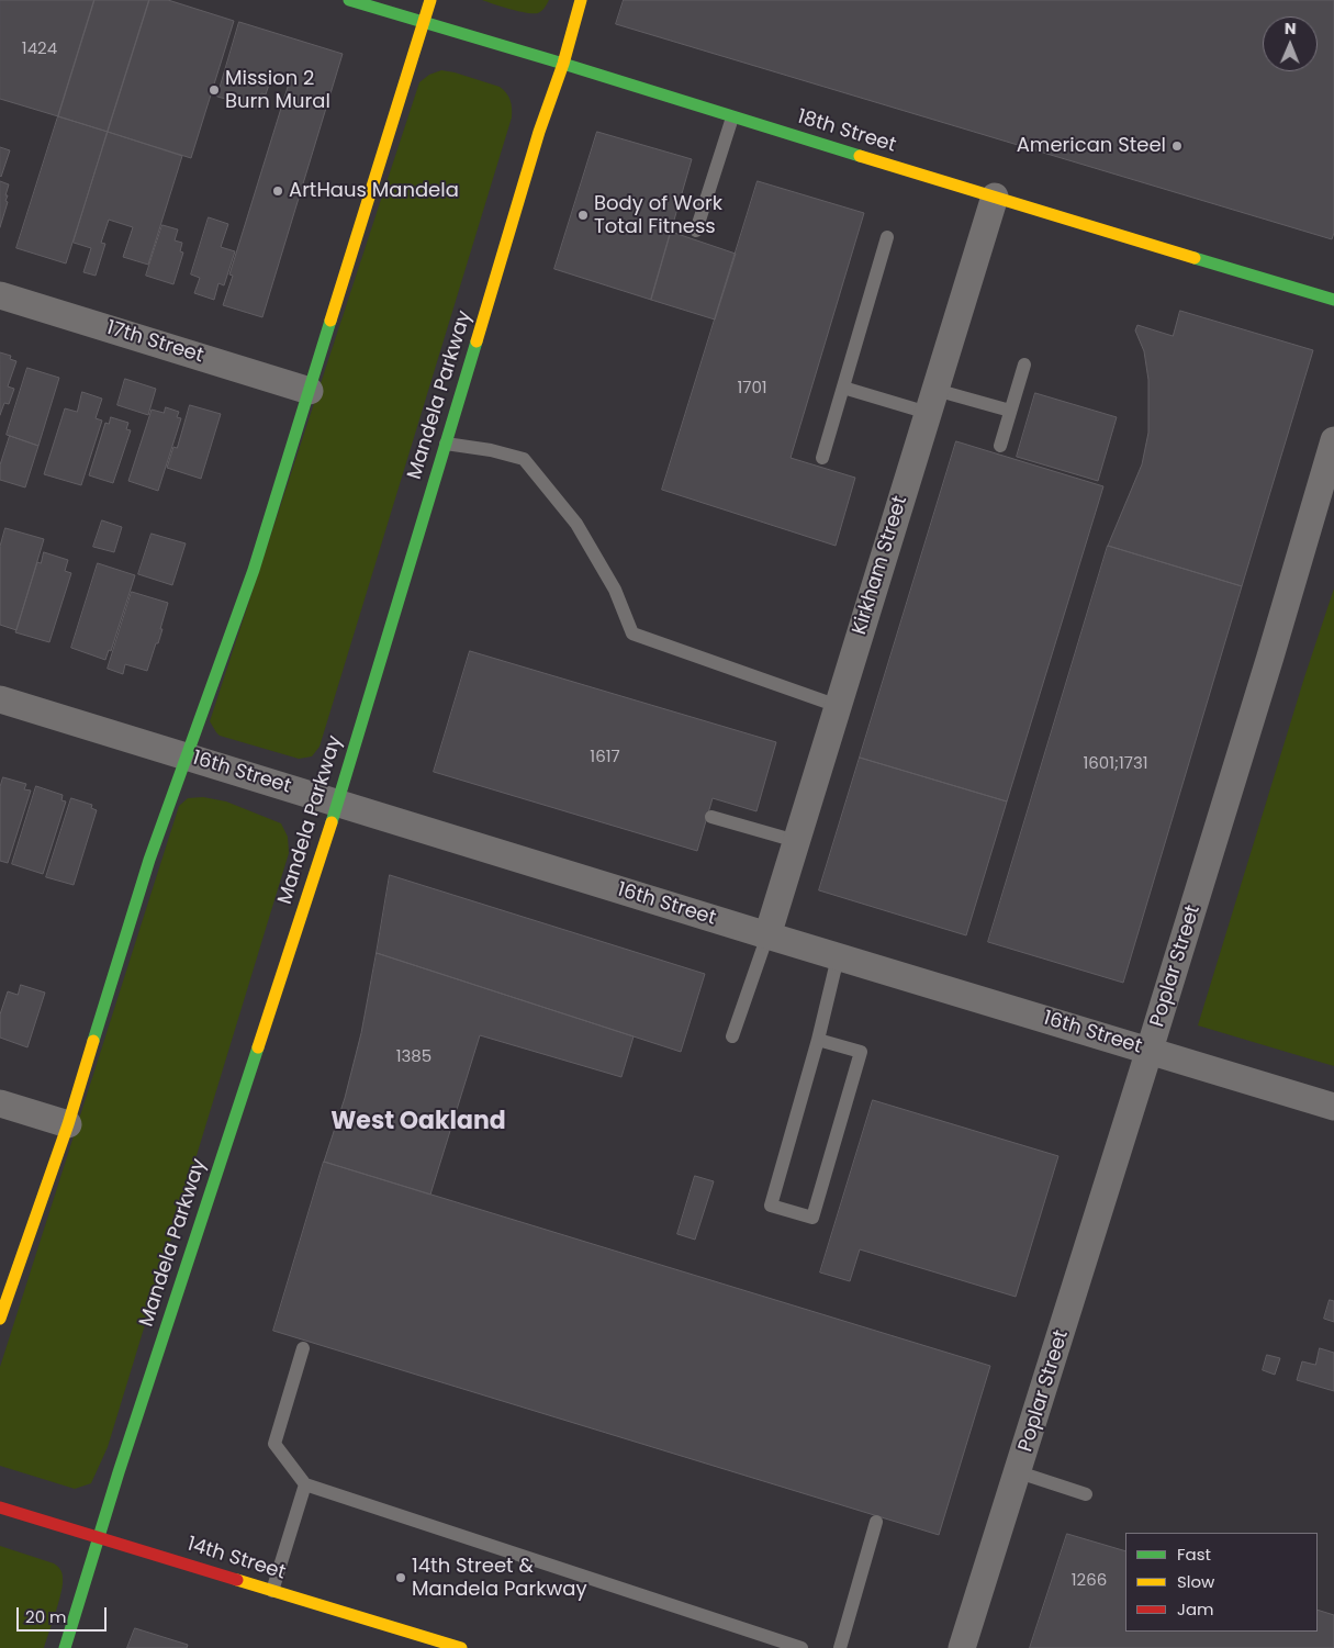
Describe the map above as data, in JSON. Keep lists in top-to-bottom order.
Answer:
{
  "streets": {
    "main road": ["18th Street", "Mandela Parkway", "14th Street"],
    "street": [
      "17th Street",
      "Kirkham Street",
      "16th Street",
      "Poplar Street"
    ]
  },
  "crossings": [
    ["18th Street", "Mandela Parkway"],
    ["18th Street", "Kirkham Street"],
    ["Mandela Parkway", "16th Street"],
    ["Mandela Parkway", "14th Street"],
    ["Kirkham Street", "16th Street"],
    ["16th Street", "Poplar Street"]
  ],
  "districts": ["West Oakland"],
  "places": [
    "Mission 2 Burn Mural",
    "American Steel",
    "ArtHaus Mandela",
    "Body of Work Total Fitness",
    "14th Street & Mandela Parkway"
  ],
  "house_numbers": [
    "1424",
    "1701",
    "1617",
    "1601;1731",
    "1385",
    "1266"
  ],
  "legend": ["Fast", "Slow", "Jam"],
  "scale_bar": "20 m",
  "north": "top"
}
